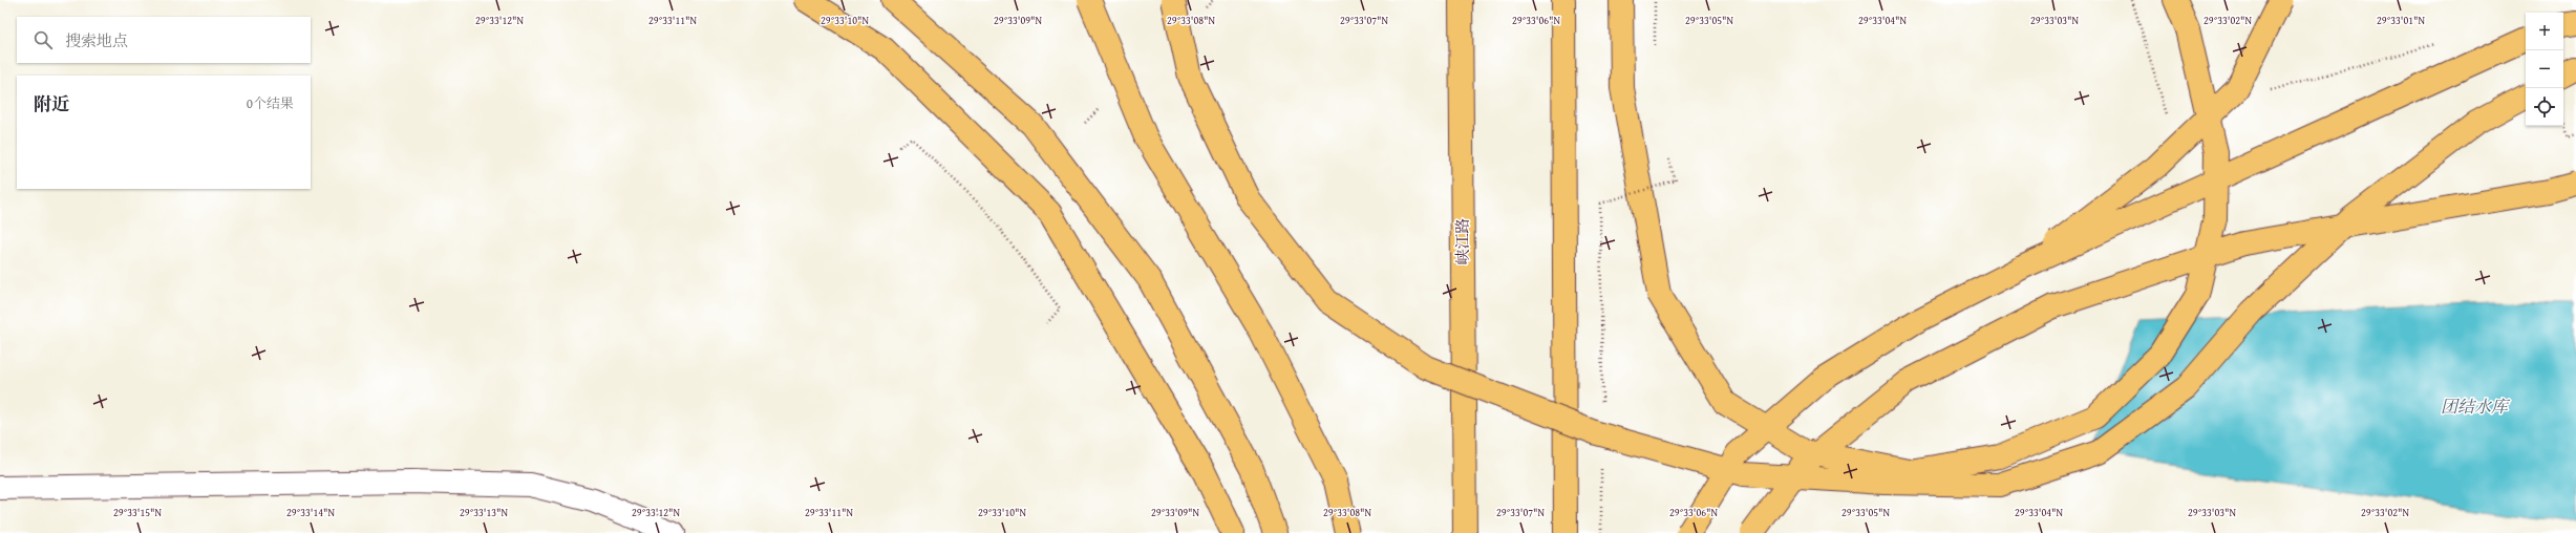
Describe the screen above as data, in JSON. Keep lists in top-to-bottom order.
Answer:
{
  "streets": {
    "main road": ["峡江路"]
  },
  "water": ["团结水库"],
  "page": {
    "map_buttons": ["+", "−"],
    "search": "搜索地点",
    "heading": ["附近", "0个结果"]
  },
  "coordinates": [
    "29°33'12\"N",
    "29°33'11\"N",
    "29°33'10\"N",
    "29°33'09\"N",
    "29°33'08\"N",
    "29°33'07\"N",
    "29°33'06\"N",
    "29°33'05\"N",
    "29°33'04\"N",
    "29°33'03\"N",
    "29°33'02\"N",
    "29°33'01\"N",
    "29°33'15\"N",
    "29°33'14\"N",
    "29°33'13\"N"
  ]
}
